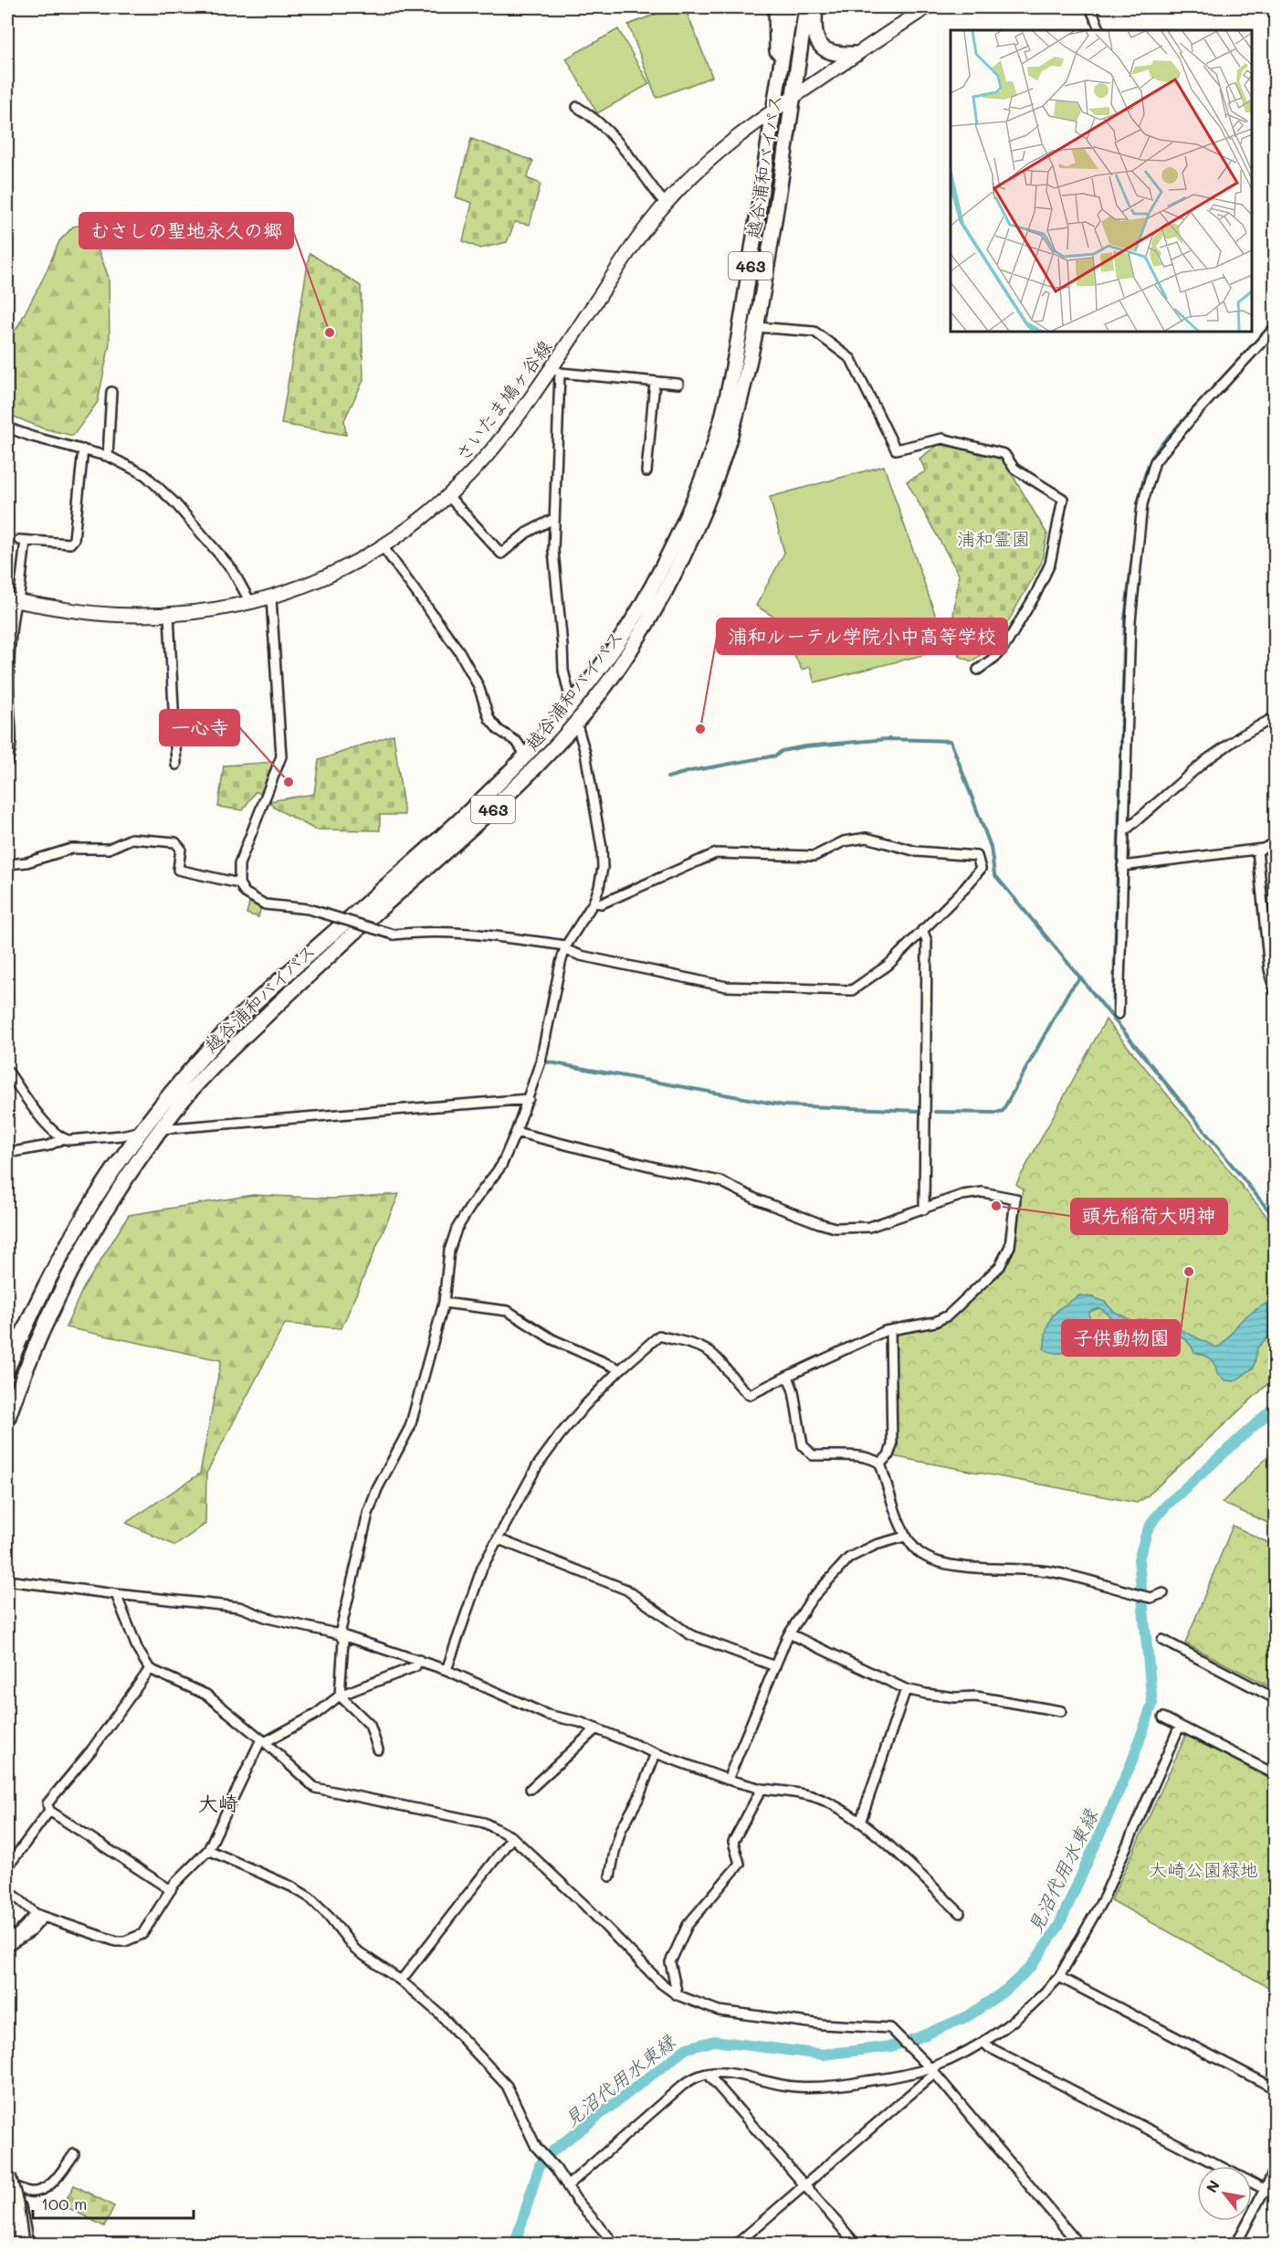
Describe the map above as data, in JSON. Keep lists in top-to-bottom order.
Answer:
{
  "streets": {
    "highway": ["越谷浦和バイパス", "463"],
    "main road": ["さいたま鳩ヶ谷線"]
  },
  "crossings": [
    ["越谷浦和バイパス", "さいたま鳩ヶ谷線"]
  ],
  "districts": ["大崎"],
  "water": ["見沼代用水東縁"],
  "parks": ["浦和霊園", "大崎公園緑地"],
  "places": [
    "むさしの聖地永久の郷",
    "浦和ルーテル学院小中高等学校",
    "一心寺",
    "頭先稲荷大明神",
    "子供動物園"
  ],
  "scale_bar": "100 m",
  "north": "top left"
}
